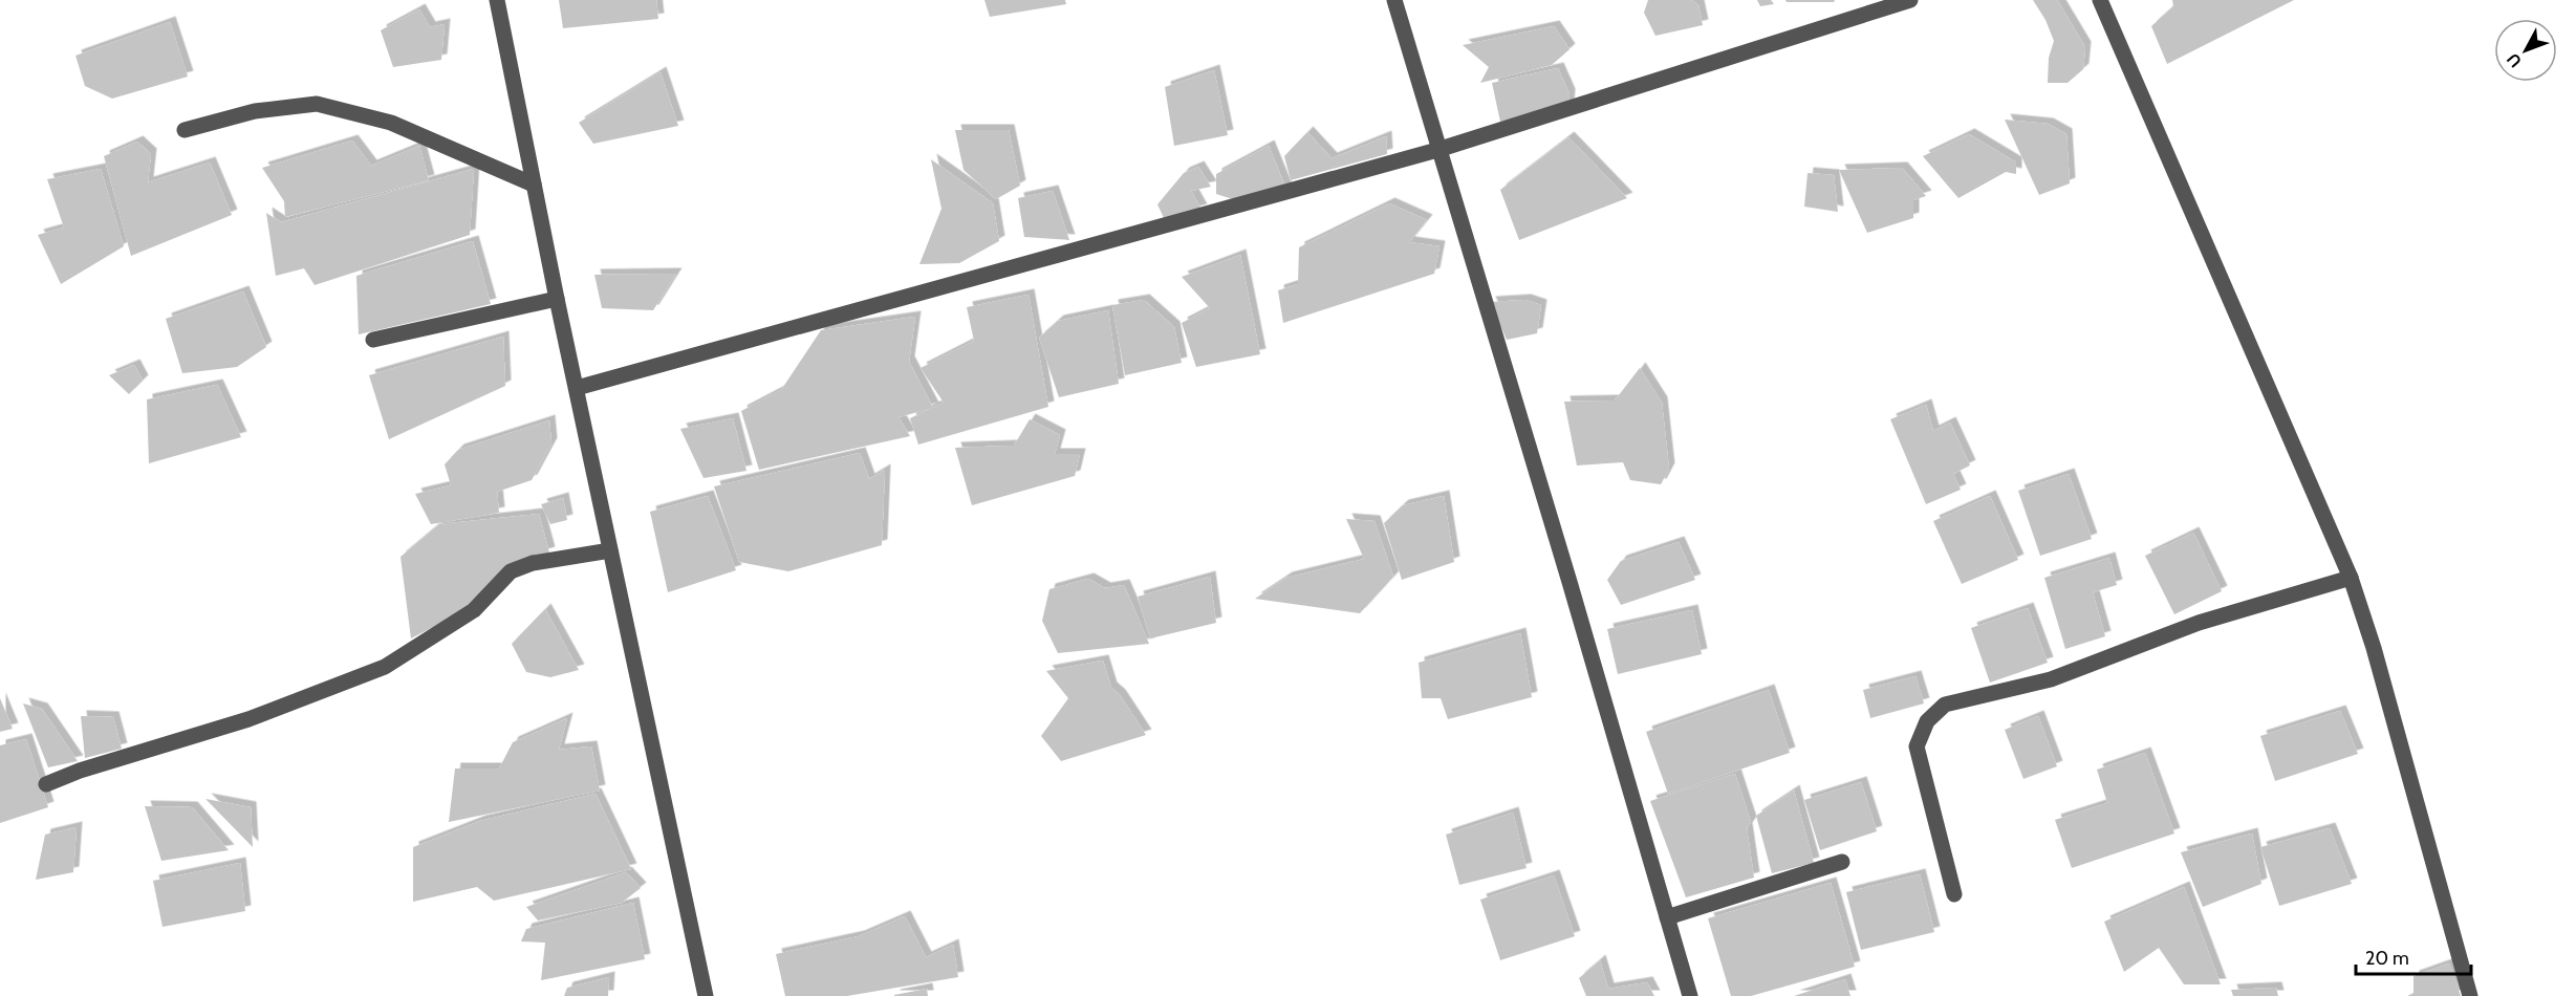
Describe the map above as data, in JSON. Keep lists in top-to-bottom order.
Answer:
{
  "scale_bar": "20 m",
  "north": "bottom left"
}
